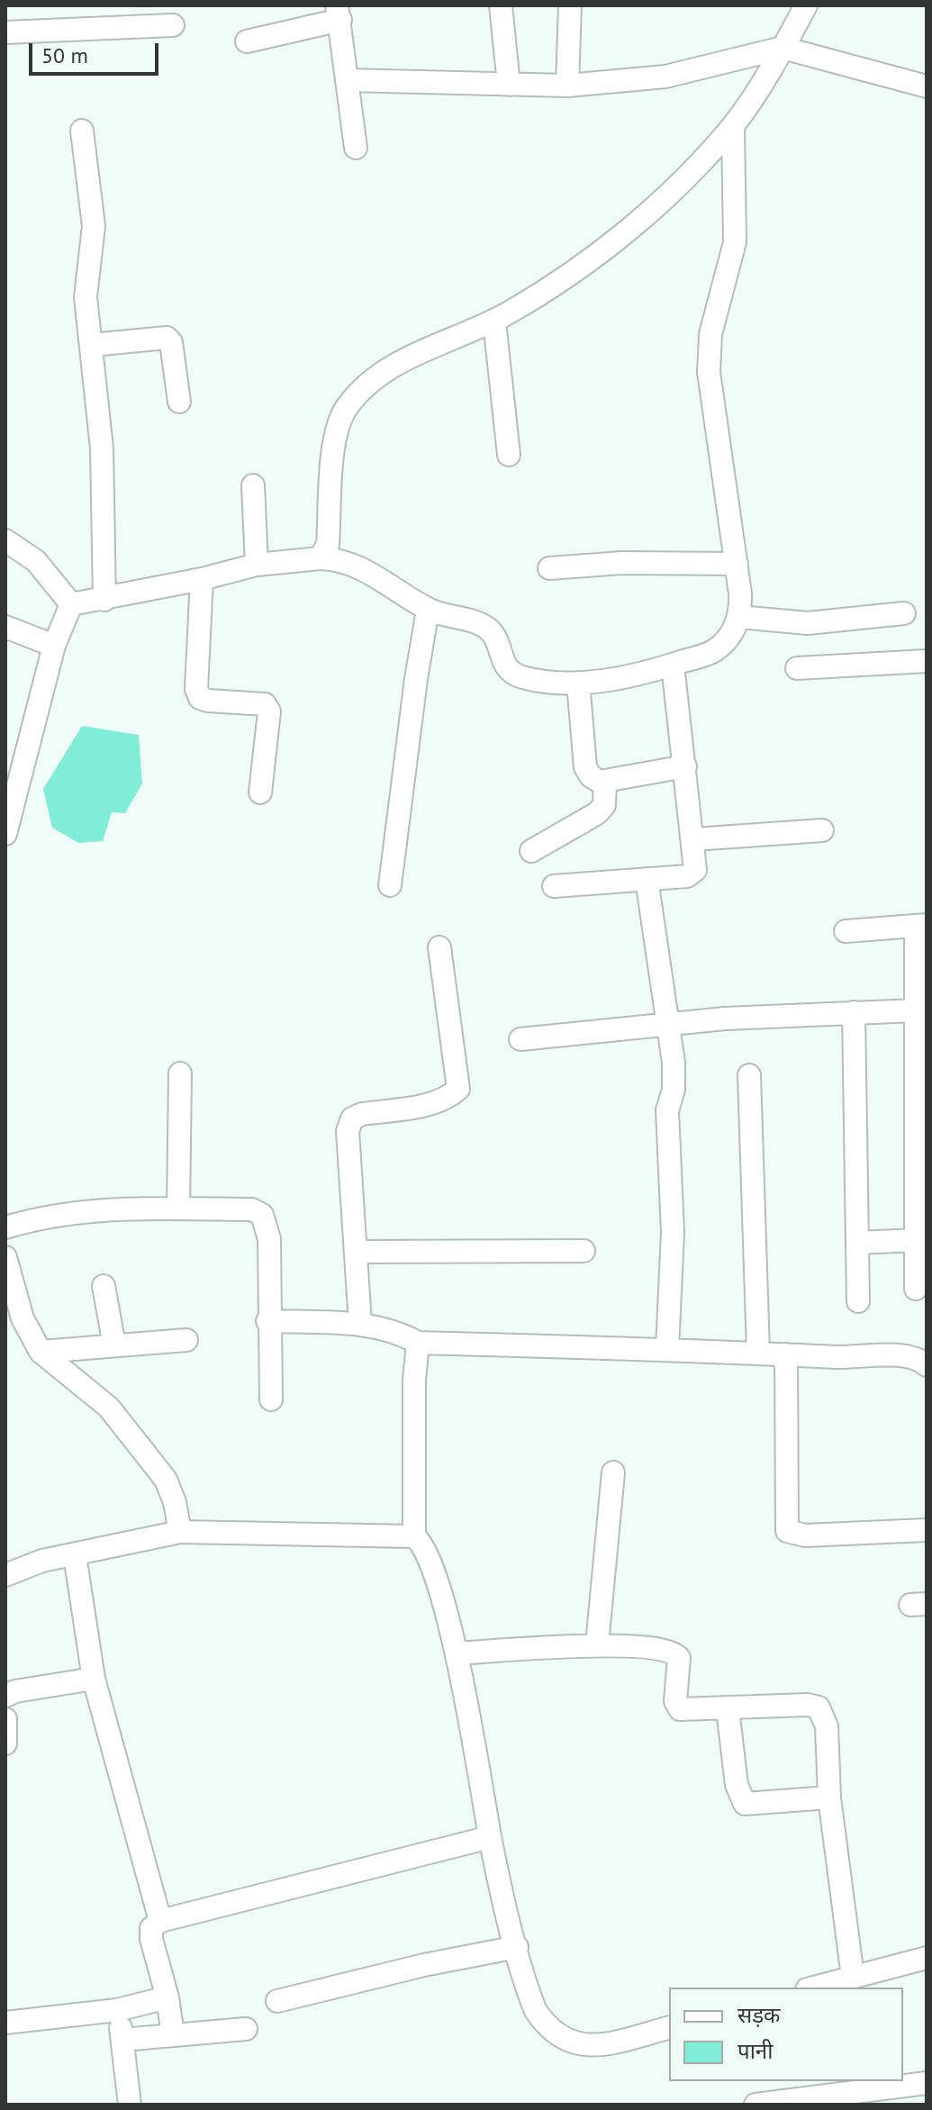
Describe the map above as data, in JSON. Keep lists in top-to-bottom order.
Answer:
{
  "legend": ["सड़क", "पानी"],
  "scale_bar": "50 m"
}
